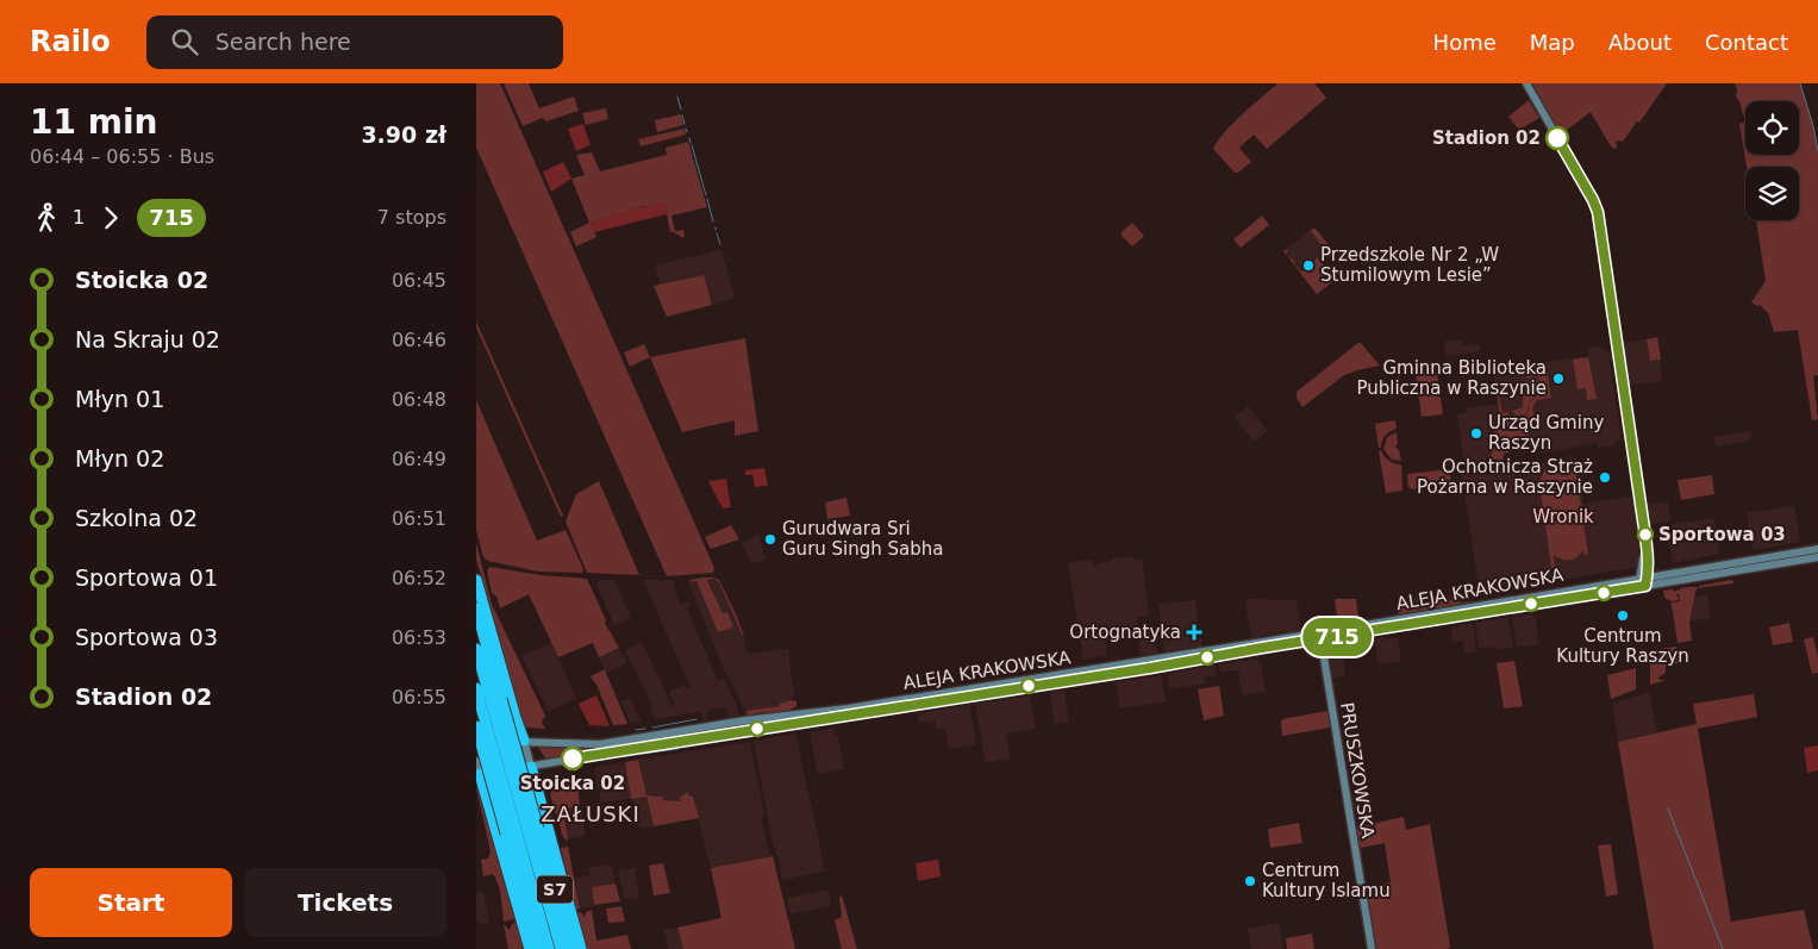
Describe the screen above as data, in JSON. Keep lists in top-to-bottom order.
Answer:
{
  "streets": {
    "highway": ["S7"],
    "main road": ["ALEJA KRAKOWSKA", "PRUSZKOWSKA"]
  },
  "crossings": [
    ["ALEJA KRAKOWSKA", "PRUSZKOWSKA"]
  ],
  "districts": ["ZAŁUSKI"],
  "parks": ["Wronik"],
  "places": {
    "other": [
      "Stadion 02",
      "Przedszkole Nr 2 „W Stumilowym Lesie”",
      "Gminna Biblioteka Publiczna w Raszynie",
      "Urząd Gminy Raszyn",
      "Ochotnicza Straż Pożarna w Raszynie",
      "Sportowa 03",
      "Gurudwara Sri Guru Singh Sabha",
      "Centrum Kultury Raszyn",
      "Stoicka 02",
      "Centrum Kultury Islamu"
    ],
    "health": ["Ortognatyka"]
  },
  "lines": ["bus line 715"],
  "page": {
    "header": "Railo",
    "search": "Search here",
    "nav": [
      "Home",
      "Map",
      "About",
      "Contact"
    ],
    "heading": ["11 min", "06:44 – 06:55 · Bus", "3.90 zł"],
    "on_map": "715",
    "legs": ["1", "715", "7 stops"],
    "list": [
      {
        "name": "Stoicka 02",
        "value": "06:45"
      },
      {
        "name": "Na Skraju 02",
        "value": "06:46"
      },
      {
        "name": "Młyn 01",
        "value": "06:48"
      },
      {
        "name": "Młyn 02",
        "value": "06:49"
      },
      {
        "name": "Szkolna 02",
        "value": "06:51"
      },
      {
        "name": "Sportowa 01",
        "value": "06:52"
      },
      {
        "name": "Sportowa 03",
        "value": "06:53"
      },
      {
        "name": "Stadion 02",
        "value": "06:55"
      }
    ],
    "buttons": ["Start", "Tickets"]
  }
}
